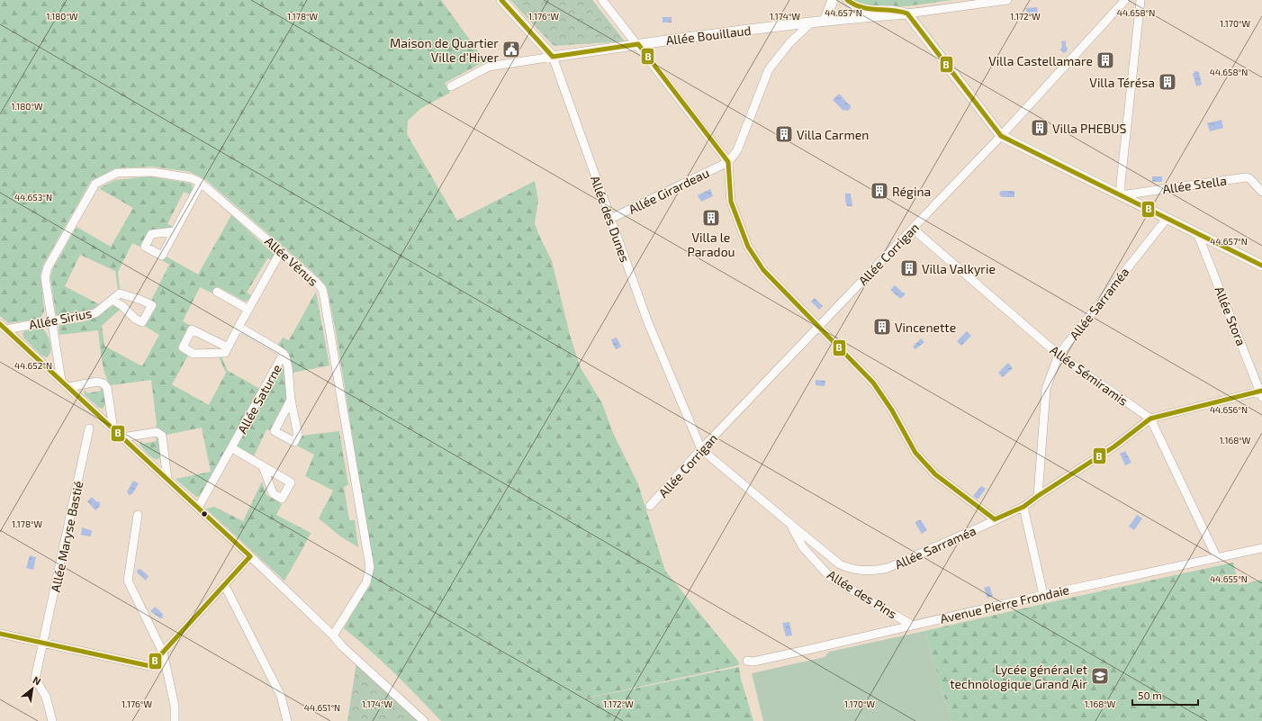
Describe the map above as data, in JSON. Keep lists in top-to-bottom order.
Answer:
{
  "streets": {
    "street": [
      "Allée Bouillaud",
      "Allée Stella",
      "Allée Girardeau",
      "Allée des Dunes",
      "Allée Corrigan",
      "Allée Vénus",
      "Allée Sarraméa",
      "Allée Stora",
      "Allée Sirius",
      "Allée Sémiramis",
      "Allée Saturne",
      "Allée Maryse Bastié",
      "Allée des Pins",
      "Avenue Pierre Frondaie"
    ]
  },
  "crossings": [
    ["Allée Bouillaud", "Allée des Dunes"],
    ["Allée Girardeau", "Allée des Dunes"],
    ["Allée des Dunes", "Allée Corrigan"],
    ["Allée des Dunes", "Allée Sarraméa"],
    ["Allée Corrigan", "Allée Sarraméa"],
    ["Allée Corrigan", "Allée Sémiramis"],
    ["Allée Vénus", "Allée Sirius"],
    ["Allée Sarraméa", "Allée Sémiramis"],
    ["Allée Sarraméa", "Allée des Pins"],
    ["Allée Sémiramis", "Avenue Pierre Frondaie"],
    ["Allée des Pins", "Avenue Pierre Frondaie"]
  ],
  "places": {
    "public building": ["Maison de Quartier Ville d'Hiver"],
    "building": [
      "Villa Castellamare",
      "Villa Térésa",
      "Villa PHEBUS",
      "Villa Carmen",
      "Régina",
      "Villa le Paradou",
      "Villa Valkyrie",
      "Vincenette"
    ],
    "school or university": ["Lycée général et technologique Grand Air"]
  },
  "lines": ["transit line B"],
  "scale_bar": "50 m",
  "north": "top right",
  "coordinates": [
    "44.658°N",
    "44.657°N",
    "1.180°W",
    "1.178°W",
    "1.176°W",
    "1.174°W",
    "1.172°W",
    "1.170°W",
    "44.653°N",
    "44.652°N",
    "44.656°N",
    "1.168°W",
    "44.655°N",
    "44.651°N"
  ]
}
